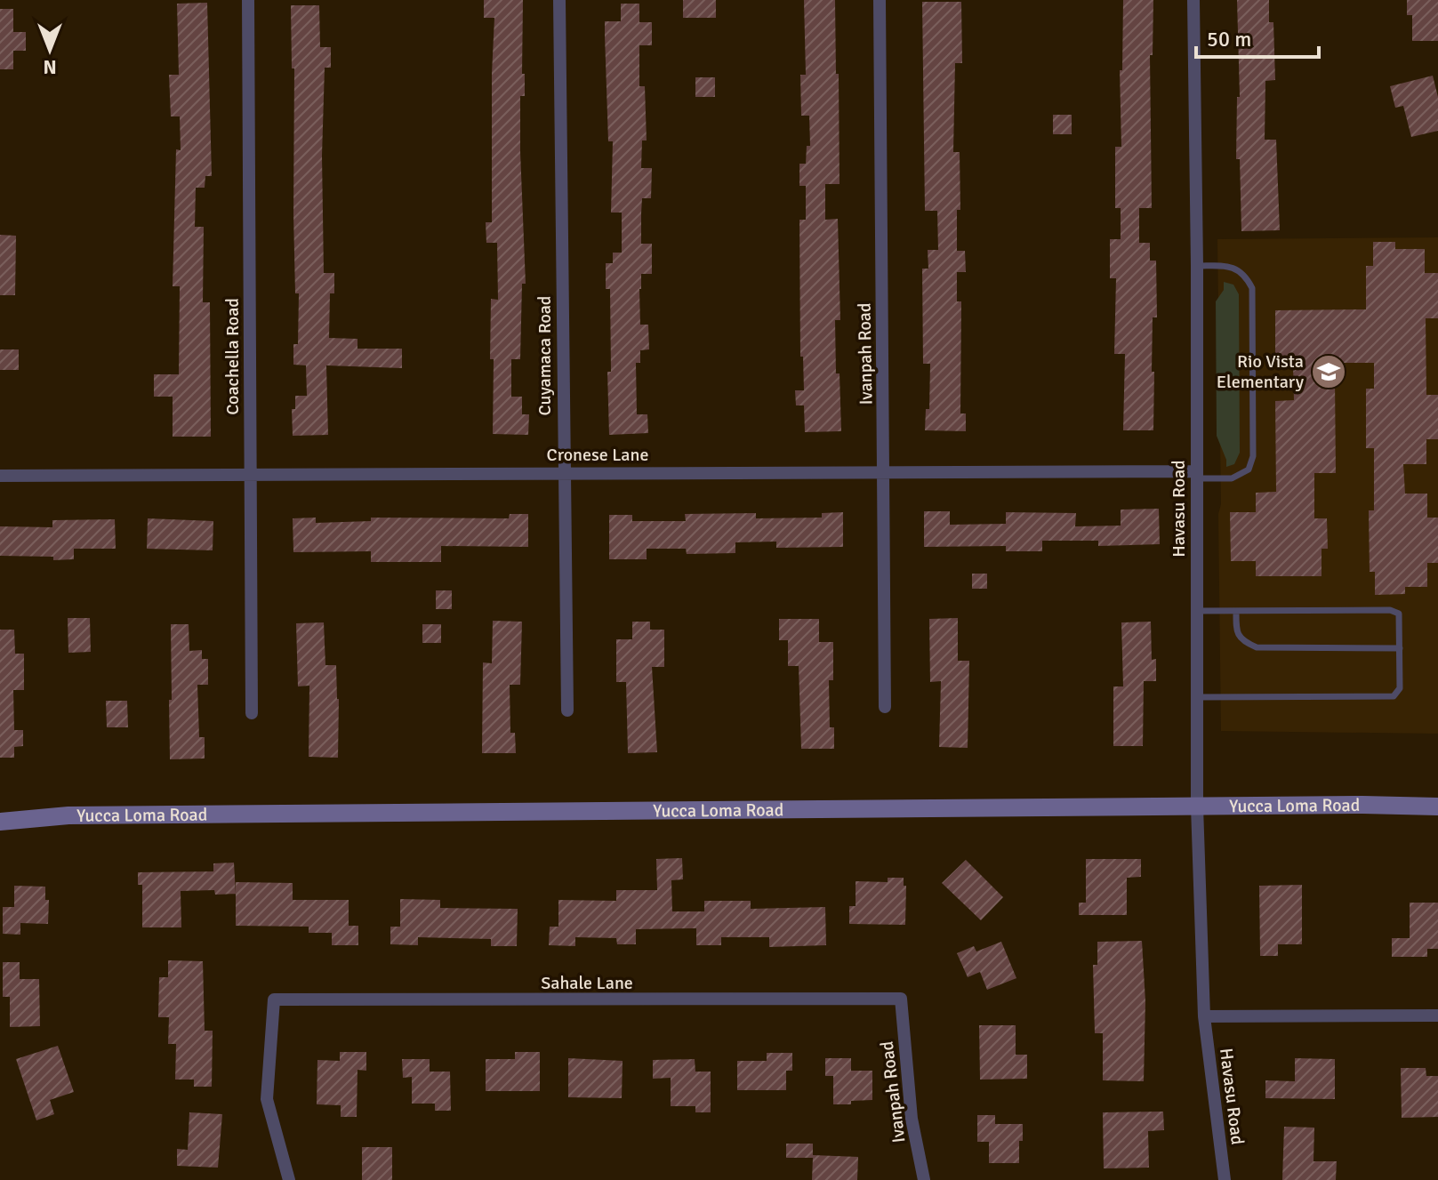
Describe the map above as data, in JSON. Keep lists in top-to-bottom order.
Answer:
{
  "streets": {
    "main road": ["Yucca Loma Road"],
    "street": [
      "Ivanpah Road",
      "Cuyamaca Road",
      "Coachella Road",
      "Cronese Lane",
      "Havasu Road",
      "Sahale Lane"
    ]
  },
  "crossings": [
    ["Ivanpah Road", "Cronese Lane"],
    ["Ivanpah Road", "Sahale Lane"],
    ["Cuyamaca Road", "Cronese Lane"],
    ["Coachella Road", "Cronese Lane"],
    ["Cronese Lane", "Havasu Road"],
    ["Havasu Road", "Yucca Loma Road"]
  ],
  "places": {
    "school or university": ["Rio Vista Elementary"]
  },
  "scale_bar": "50 m",
  "north": "bottom"
}
